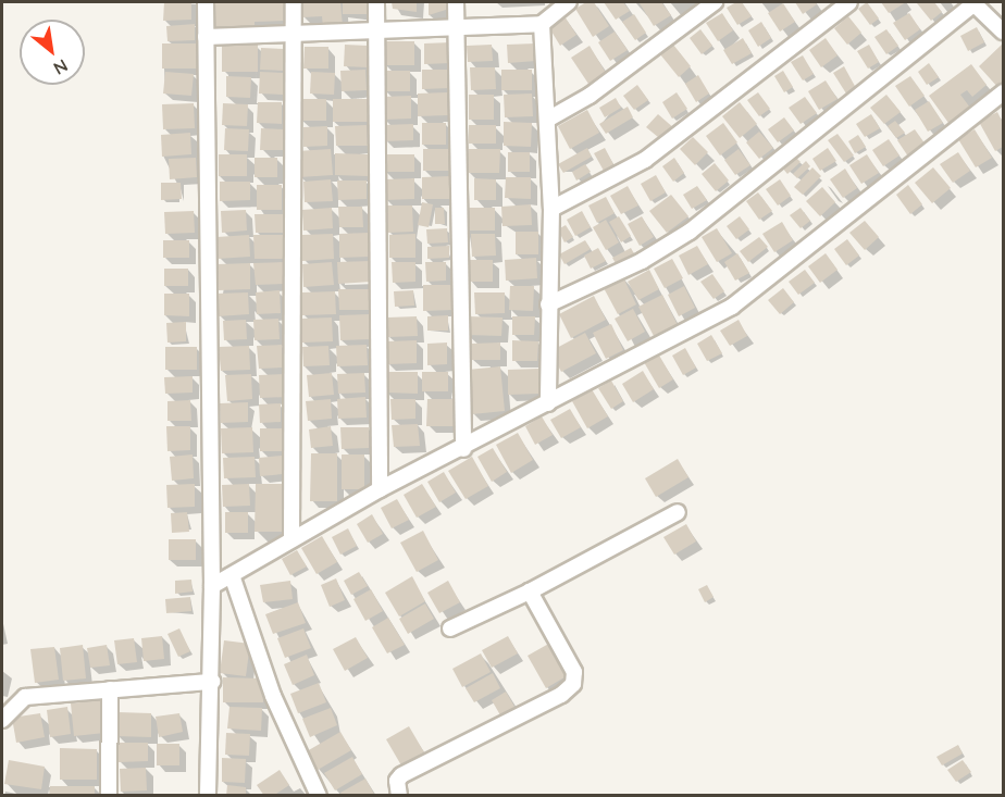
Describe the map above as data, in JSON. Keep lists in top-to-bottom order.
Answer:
{
  "north": "bottom right"
}
